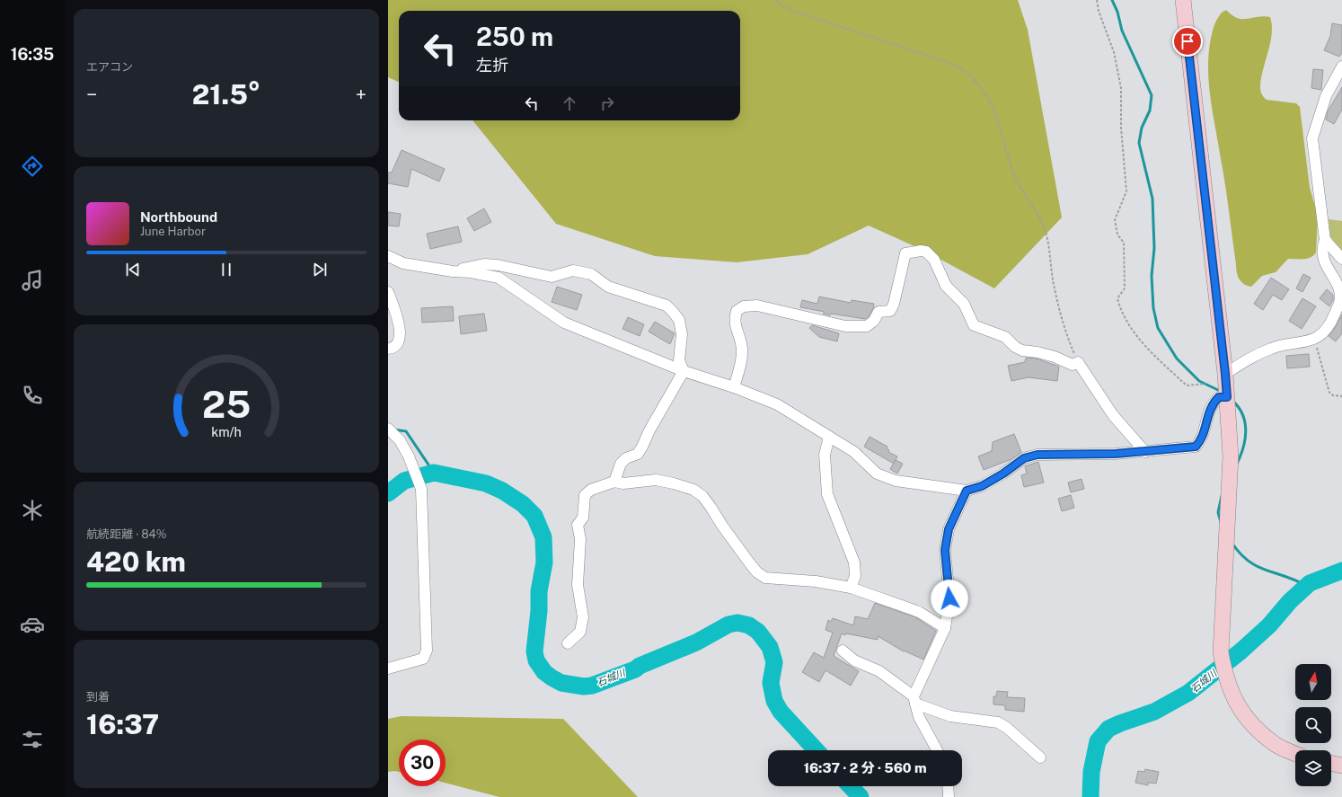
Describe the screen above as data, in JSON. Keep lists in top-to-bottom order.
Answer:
{
  "water": ["石城川"],
  "north": "top",
  "page": {
    "tabs": "16:35",
    "tile": [
      "エアコン",
      ["航続距離 · 84%", "420 km"],
      ["到着", "16:37"]
    ],
    "turn": ["250 m", "左折"],
    "heat": ["−", "21.5°", "+"],
    "song": ["Northbound", "June Harbor"],
    "limit": "30",
    "trip": "16:37 · 2 分 · 560 m",
    "gauge": ["25", "km/h"]
  }
}
